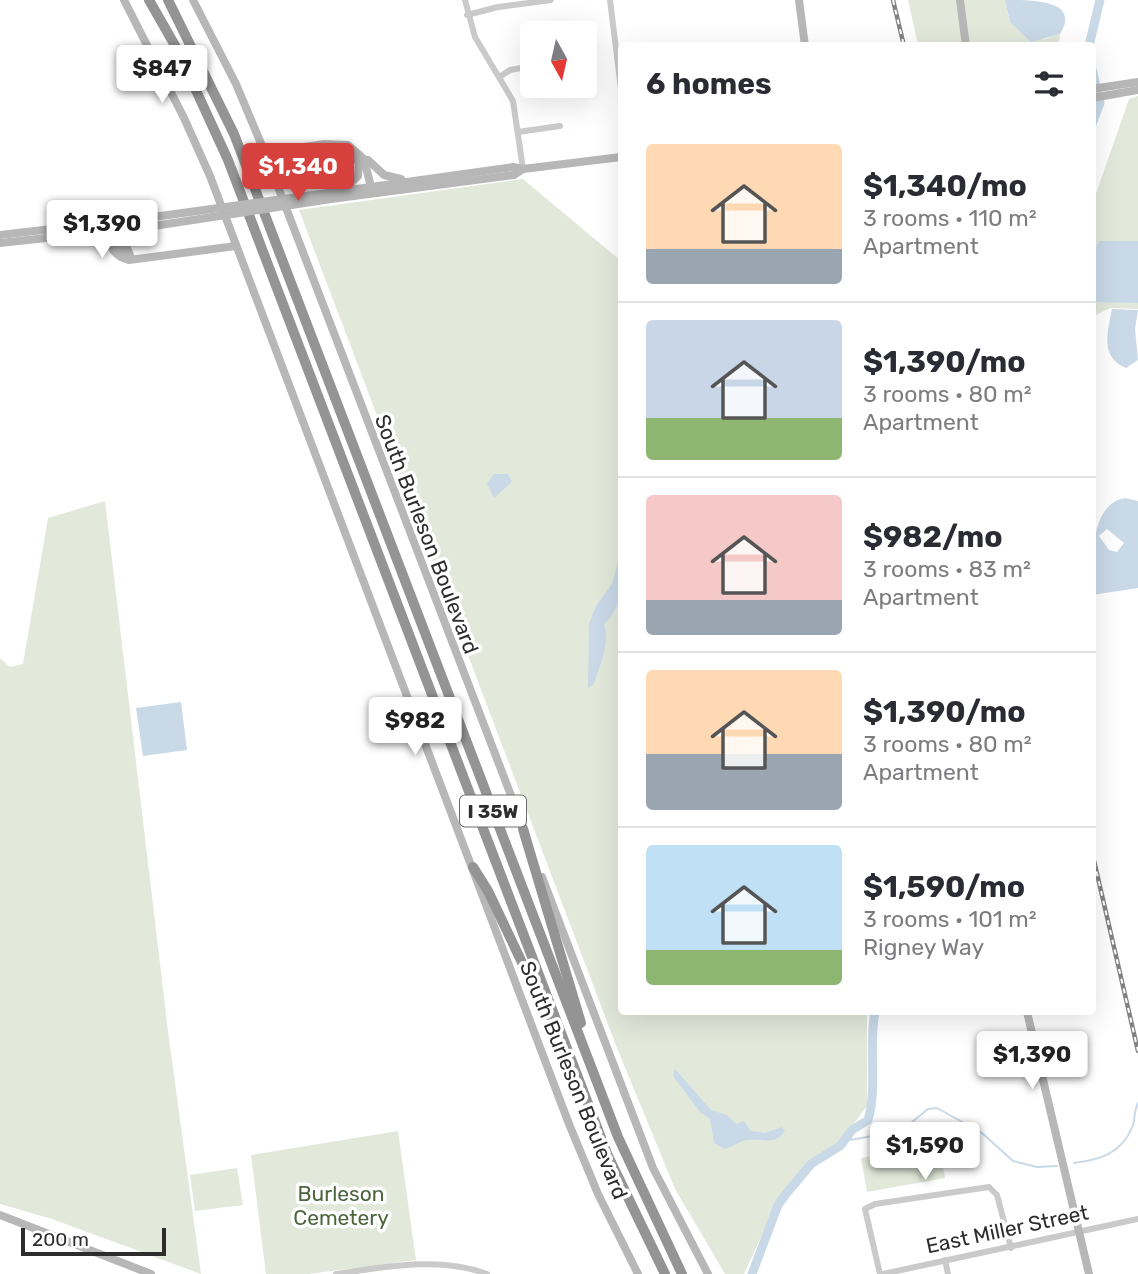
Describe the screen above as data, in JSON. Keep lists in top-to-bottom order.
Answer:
{
  "streets": {
    "highway": ["I 35W"],
    "main road": ["South Burleson Boulevard"],
    "street": ["East Miller Street"]
  },
  "parks": ["Burleson Cemetery"],
  "scale_bar": "200 m",
  "north": "bottom",
  "page": {
    "heading": "6 homes",
    "price": [
      "$847",
      "$1,340",
      "$1,390",
      "$982",
      "$1,390",
      "$1,590"
    ],
    "list": [
      {
        "name": "$1,340/mo",
        "note": "3 rooms · 110 m² · Apartment"
      },
      {
        "name": "$1,390/mo",
        "note": "3 rooms · 80 m² · Apartment"
      },
      {
        "name": "$982/mo",
        "note": "3 rooms · 83 m² · Apartment"
      },
      {
        "name": "$1,390/mo",
        "note": "3 rooms · 80 m² · Apartment"
      },
      {
        "name": "$1,590/mo",
        "note": "3 rooms · 101 m² · Rigney Way"
      }
    ],
    "scale": "200 m"
  }
}
